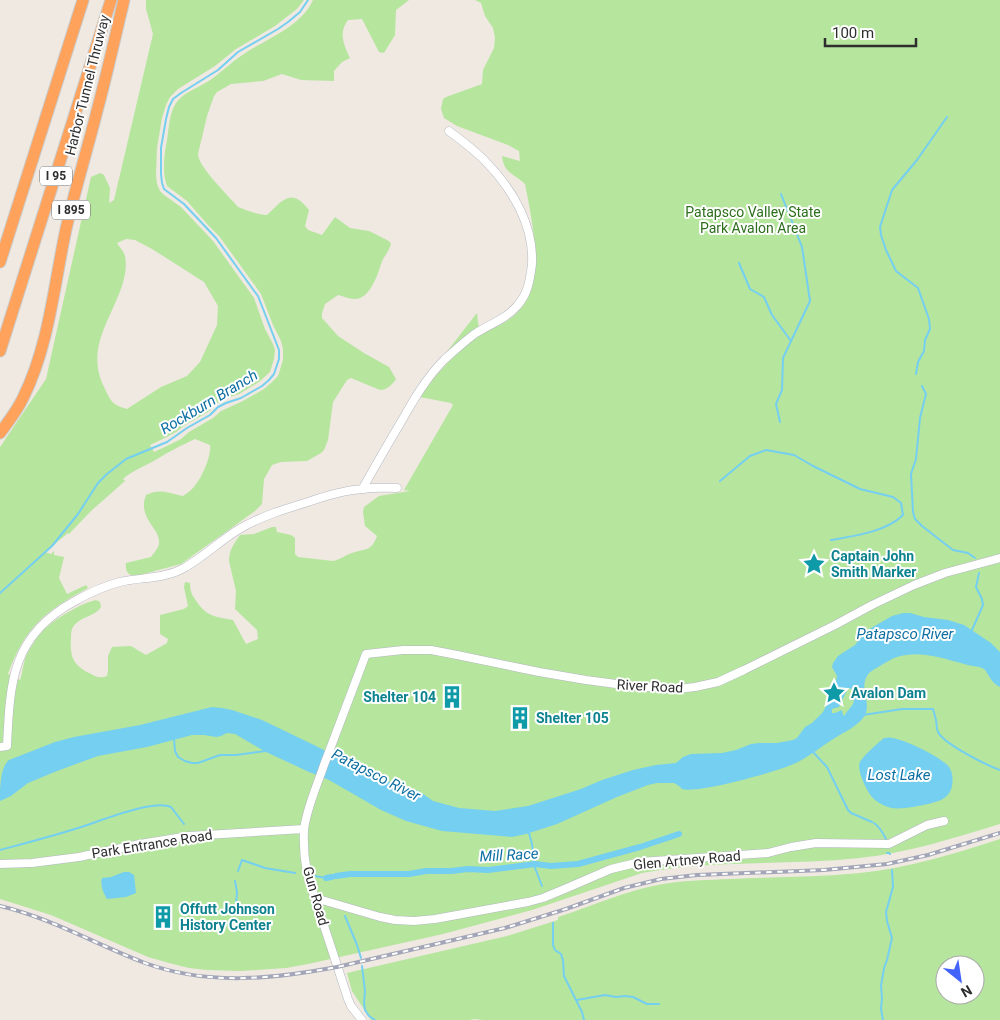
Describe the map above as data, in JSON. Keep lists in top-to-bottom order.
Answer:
{
  "streets": {
    "highway": ["Harbor Tunnel Thruway", "I 95", "I 895"],
    "street": [
      "River Road",
      "Park Entrance Road",
      "Glen Artney Road",
      "Gun Road"
    ]
  },
  "crossings": [
    ["River Road", "Gun Road"],
    ["Park Entrance Road", "Gun Road"],
    ["Glen Artney Road", "Gun Road"]
  ],
  "water": [
    "Rockburn Branch",
    "Patapsco River",
    "Lost Lake",
    "Mill Race"
  ],
  "parks": ["Patapsco Valley State Park Avalon Area"],
  "places": {
    "place": ["Captain John Smith Marker", "Avalon Dam"],
    "building": ["Shelter 104", "Shelter 105", "Offutt Johnson History Center"]
  },
  "scale_bar": "100 m",
  "north": "bottom right"
}
